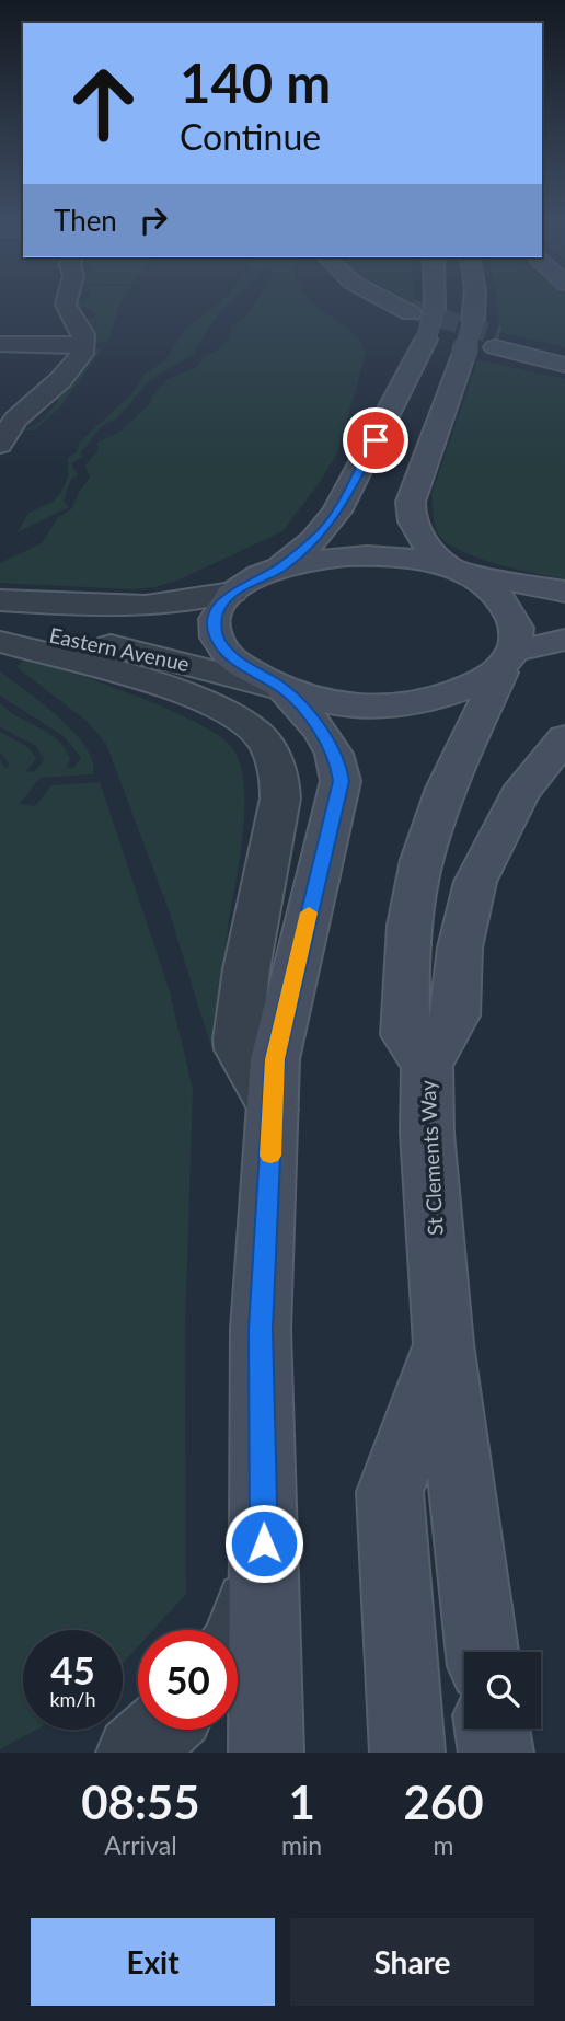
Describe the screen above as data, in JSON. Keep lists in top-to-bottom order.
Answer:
{
  "streets": {
    "main road": ["St Clements Way"],
    "street": ["Eastern Avenue"]
  },
  "page": {
    "turn": ["140 m", "Continue"],
    "then": "Then",
    "speed": "45 km/h",
    "limit": "50",
    "eta": [
      "08:55",
      "Arrival",
      "1",
      "min",
      "260",
      "m"
    ],
    "buttons": ["Exit", "Share"]
  }
}
